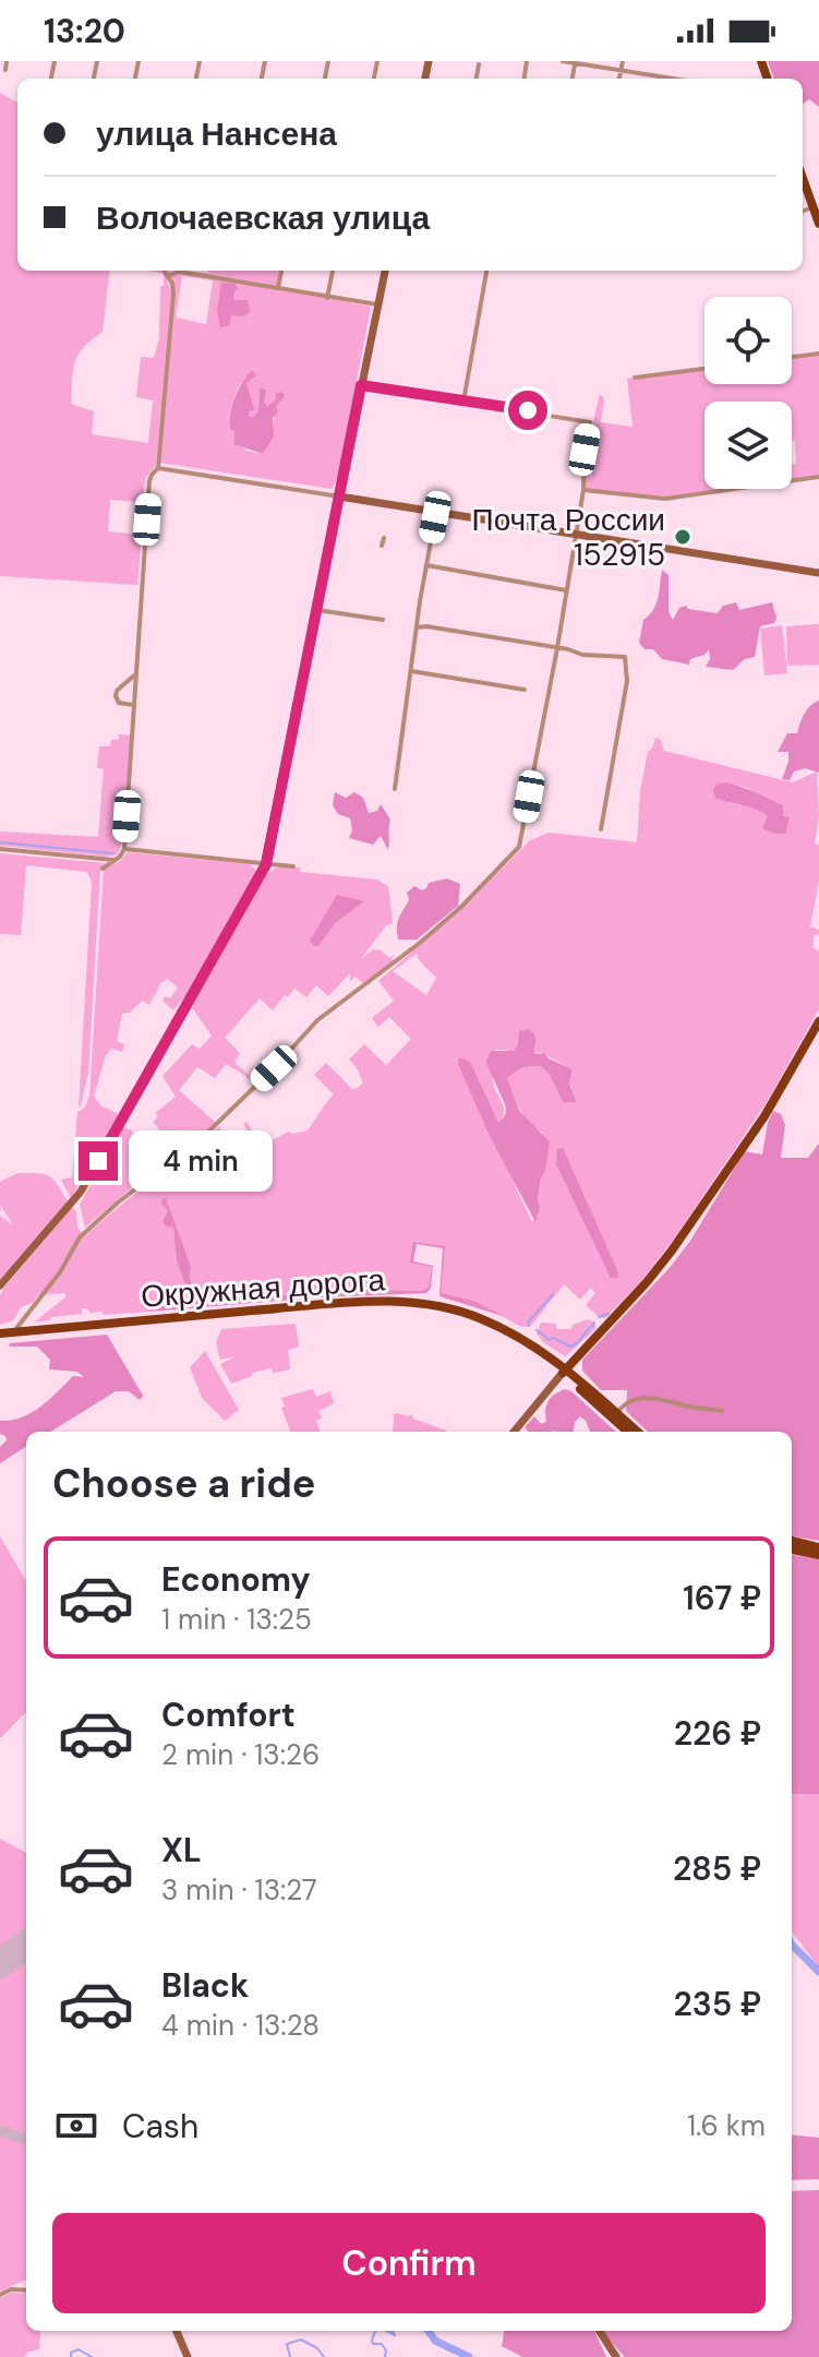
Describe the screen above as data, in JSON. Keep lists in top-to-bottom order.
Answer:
{
  "streets": {
    "main road": ["Окружная дорога"]
  },
  "places": ["Почта России 152915"],
  "page": {
    "status": "13:20",
    "banner": ["улица Нансена", "Волочаевская улица"],
    "bubble": "4 min",
    "heading": "Choose a ride",
    "list": [
      {
        "name": "Economy",
        "note": "1 min · 13:25",
        "value": "167 ₽"
      },
      {
        "name": "Comfort",
        "note": "2 min · 13:26",
        "value": "226 ₽"
      },
      {
        "name": "XL",
        "note": "3 min · 13:27",
        "value": "285 ₽"
      },
      {
        "name": "Black",
        "note": "4 min · 13:28",
        "value": "235 ₽"
      }
    ],
    "pay": ["Cash", "1.6 km"],
    "buttons": "Confirm"
  }
}
